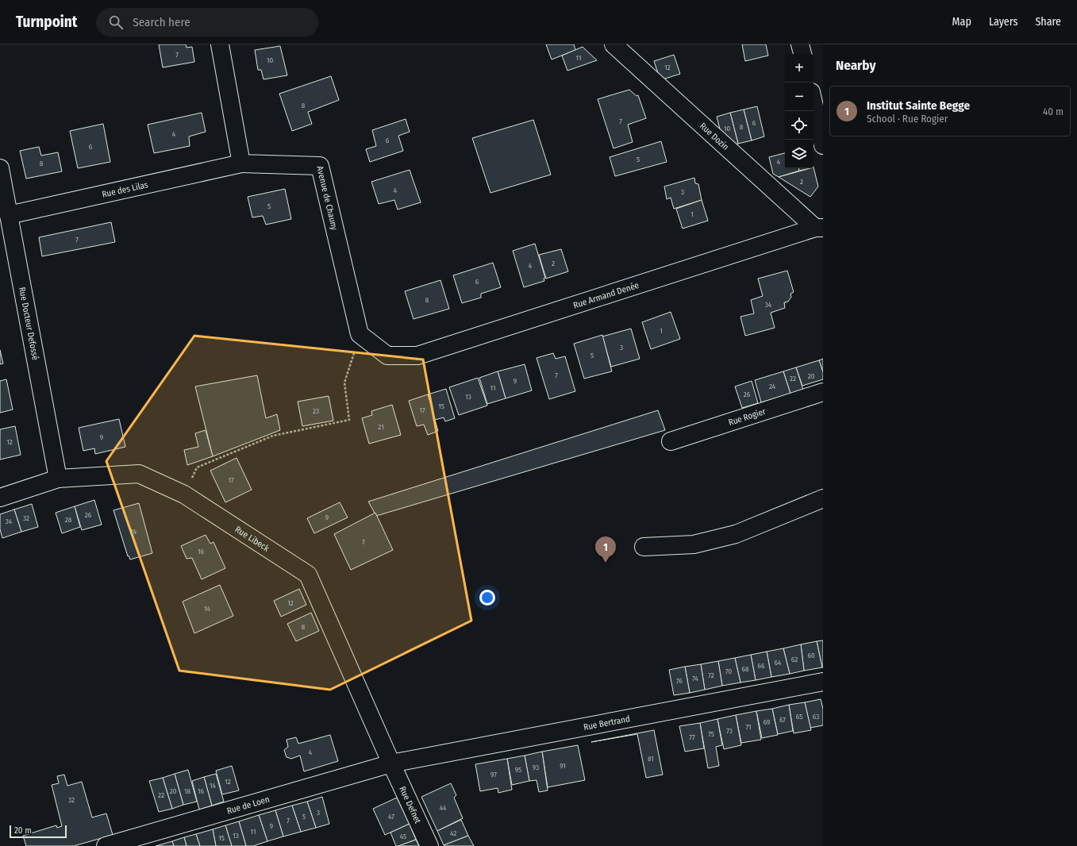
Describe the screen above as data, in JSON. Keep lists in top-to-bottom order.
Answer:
{
  "streets": {
    "street": [
      "Rue Dozin",
      "Rue des Lilas",
      "Avenue de Chauny",
      "Rue Armand Denée",
      "Rue Docteur Defossé",
      "Rue Rogier",
      "Rue Libeck",
      "Rue Bertrand",
      "Rue de Loen",
      "Rue Defnet"
    ]
  },
  "crossings": [
    ["Rue Dozin", "Rue Armand Denée"],
    ["Rue des Lilas", "Avenue de Chauny"],
    ["Rue des Lilas", "Rue Docteur Defossé"],
    ["Avenue de Chauny", "Rue Armand Denée"],
    ["Rue Docteur Defossé", "Rue Libeck"],
    ["Rue Libeck", "Rue Bertrand"],
    ["Rue Libeck", "Rue de Loen"],
    ["Rue Libeck", "Rue Defnet"],
    ["Rue Bertrand", "Rue de Loen"],
    ["Rue Bertrand", "Rue Defnet"],
    ["Rue de Loen", "Rue Defnet"]
  ],
  "house_numbers": [
    "7",
    "11",
    "10",
    "12",
    "8",
    "7",
    "6",
    "8",
    "10",
    "4",
    "6",
    "6",
    "5",
    "4",
    "8",
    "2",
    "4",
    "3",
    "5",
    "1",
    "7",
    "2",
    "4",
    "6",
    "8",
    "34",
    "1",
    "3",
    "5",
    "7",
    "20",
    "22",
    "9",
    "24",
    "11",
    "26",
    "13",
    "15",
    "17",
    "23",
    "21",
    "9",
    "12",
    "17",
    "26",
    "9",
    "32",
    "28",
    "34",
    "24",
    "7",
    "16",
    "12",
    "14",
    "8",
    "60",
    "62",
    "64",
    "66",
    "68",
    "70",
    "72",
    "74",
    "76",
    "65",
    "63",
    "67",
    "69",
    "71",
    "73",
    "75",
    "77",
    "4",
    "81",
    "91",
    "93",
    "95",
    "97",
    "12",
    "14",
    "20",
    "18",
    "16",
    "22",
    "32",
    "44",
    "3",
    "5",
    "47",
    "7",
    "9",
    "11",
    "42",
    "13",
    "45",
    "15"
  ],
  "scale_bar": "20 m",
  "page": {
    "header": "Turnpoint",
    "search": "Search here",
    "nav": ["Map", "Layers", "Share"],
    "heading": "Nearby",
    "map_buttons": ["+", "−"],
    "list": [
      {
        "mark": "1",
        "name": "Institut Sainte Begge",
        "note": "School · Rue Rogier",
        "value": "40 m"
      }
    ],
    "pins": "1",
    "scale": "20 m"
  }
}
